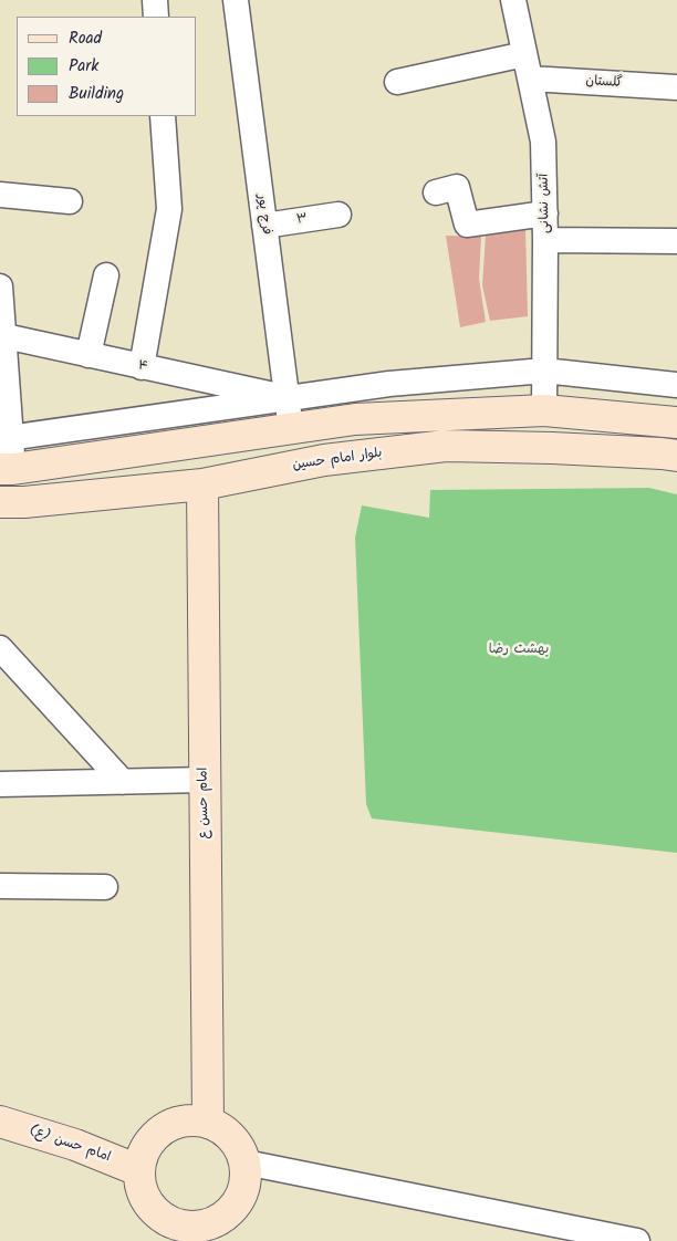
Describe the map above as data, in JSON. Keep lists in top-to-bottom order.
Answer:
{
  "streets": {
    "street": [
      "گلستان",
      "آتش نشانی",
      "فرج پور",
      "۳",
      "۴",
      "بلوار امام حسین",
      "امام حسن ع",
      "امام حسن (ع)"
    ]
  },
  "crossings": [
    ["گلستان", "آتش نشانی"],
    ["فرج پور", "۳"],
    ["فرج پور", "۴"],
    ["بلوار امام حسین", "امام حسن ع"],
    ["امام حسن ع", "امام حسن (ع)"]
  ],
  "parks": ["بهشت رضا"],
  "legend": ["Road", "Park", "Building"]
}
